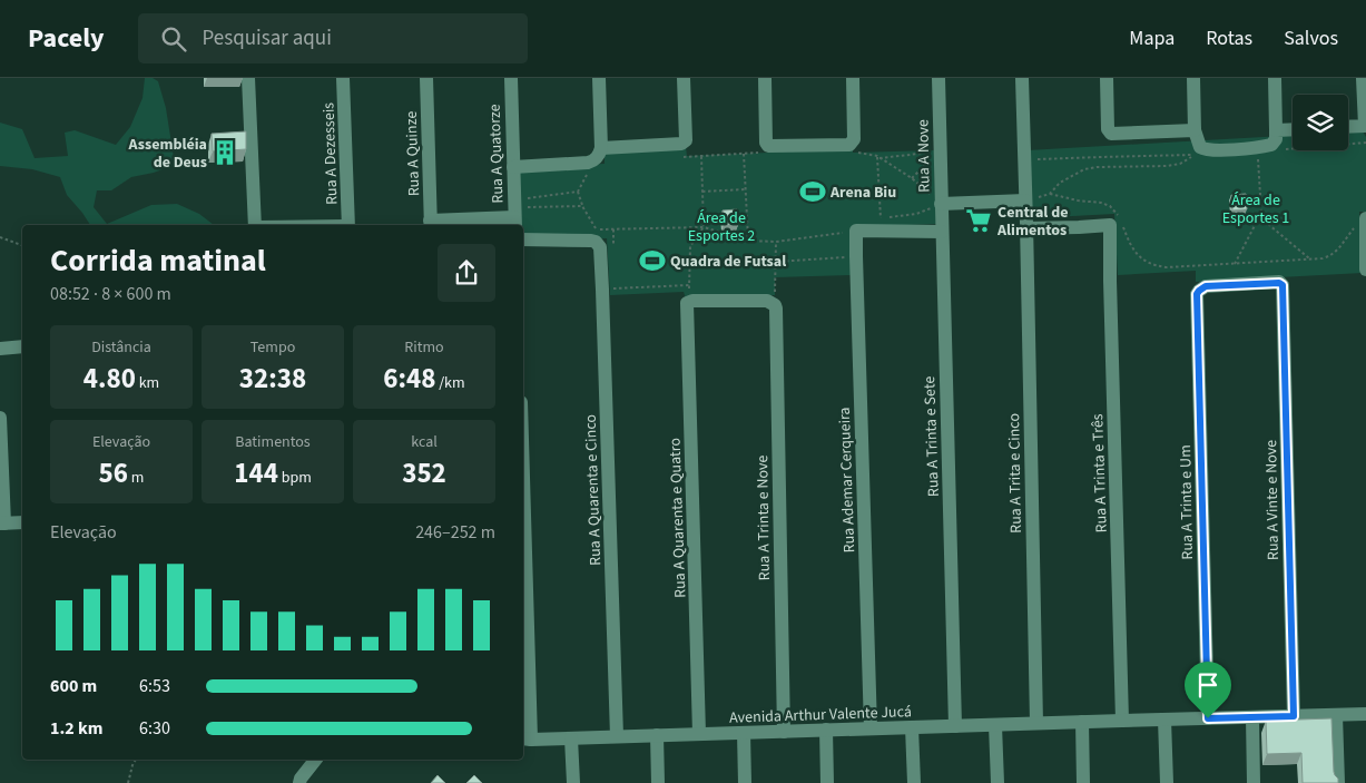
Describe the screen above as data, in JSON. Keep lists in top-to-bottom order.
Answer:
{
  "streets": {
    "street": [
      "Rua A Dezesseis",
      "Rua A Quinze",
      "Rua A Quatorze",
      "Rua A Nove",
      "Rua A Trinta e Sete",
      "Rua A Trita e Cinco",
      "Rua A Trinta e Três",
      "Rua Ademar Cerqueira",
      "Rua A Quarenta e Cinco",
      "Rua A Vinte e Nove",
      "Rua A Trinta e Um",
      "Rua A Quarenta e Quatro",
      "Rua A Trinta e Nove",
      "Avenida Arthur Valente Jucá"
    ]
  },
  "crossings": [
    ["Rua A Nove", "Rua A Trinta e Sete"],
    ["Rua A Trinta e Sete", "Avenida Arthur Valente Jucá"],
    ["Rua A Trita e Cinco", "Avenida Arthur Valente Jucá"],
    ["Rua A Trinta e Três", "Avenida Arthur Valente Jucá"],
    ["Rua Ademar Cerqueira", "Avenida Arthur Valente Jucá"],
    ["Rua A Quarenta e Cinco", "Avenida Arthur Valente Jucá"],
    ["Rua A Vinte e Nove", "Rua A Trinta e Um"],
    ["Rua A Vinte e Nove", "Avenida Arthur Valente Jucá"],
    ["Rua A Trinta e Um", "Avenida Arthur Valente Jucá"],
    ["Rua A Quarenta e Quatro", "Avenida Arthur Valente Jucá"],
    ["Rua A Trinta e Nove", "Avenida Arthur Valente Jucá"]
  ],
  "parks": ["Área de Esportes 1", "Área de Esportes 2"],
  "places": {
    "building": ["Assembléia de Deus"],
    "sports": ["Arena Biu", "Quadra de Futsal"],
    "supermarket": ["Central de Alimentos"]
  },
  "page": {
    "header": "Pacely",
    "search": "Pesquisar aqui",
    "nav": ["Mapa", "Rotas", "Salvos"],
    "heading": ["Corrida matinal", "08:52 · 8 × 600 m"],
    "stats": [
      ["Distância", "4.80 km"],
      ["Tempo", "32:38"],
      ["Ritmo", "6:48 /km"],
      ["Elevação", "56 m"],
      ["Batimentos", "144 bpm"],
      ["kcal", "352"]
    ],
    "chart": ["Elevação", "246–252 m"],
    "list": [
      {
        "name": "600 m",
        "note": "6:53"
      },
      {
        "name": "1.2 km",
        "note": "6:30"
      }
    ]
  }
}
